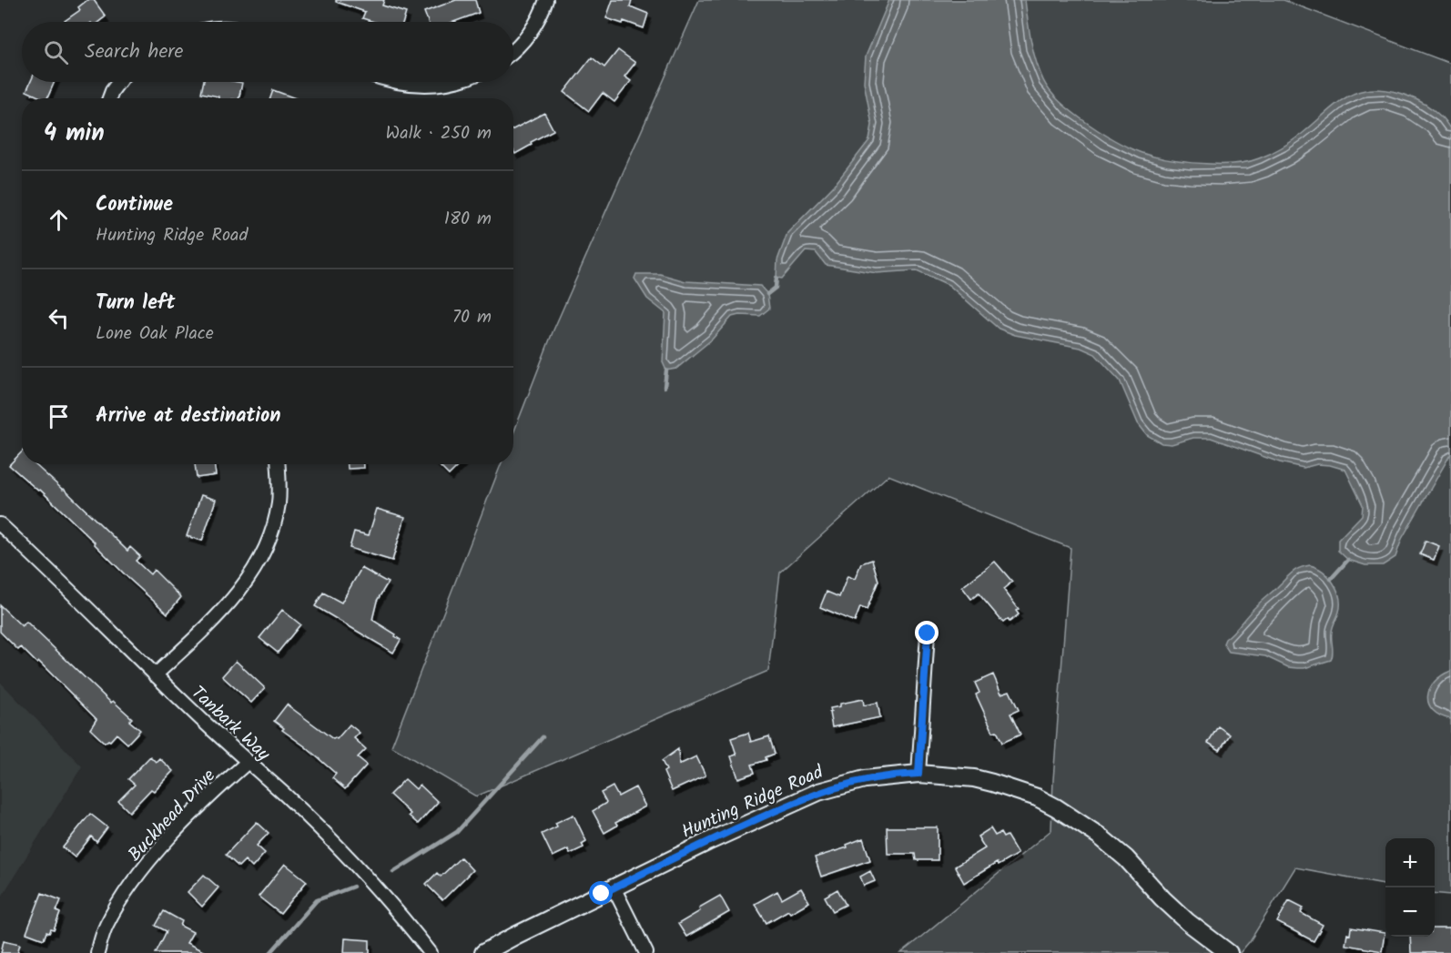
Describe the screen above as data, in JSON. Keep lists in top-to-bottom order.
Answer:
{
  "streets": {
    "street": ["Tanbark Way", "Hunting Ridge Road", "Buckhead Drive"]
  },
  "crossings": [
    ["Tanbark Way", "Buckhead Drive"]
  ],
  "page": {
    "search": "Search here",
    "heading": ["4 min", "Walk · 250 m"],
    "list": [
      ["Continue", "Hunting Ridge Road", "180 m"],
      ["Turn left", "Lone Oak Place", "70 m"],
      "Arrive at destination"
    ],
    "map_buttons": ["+", "−"]
  }
}
